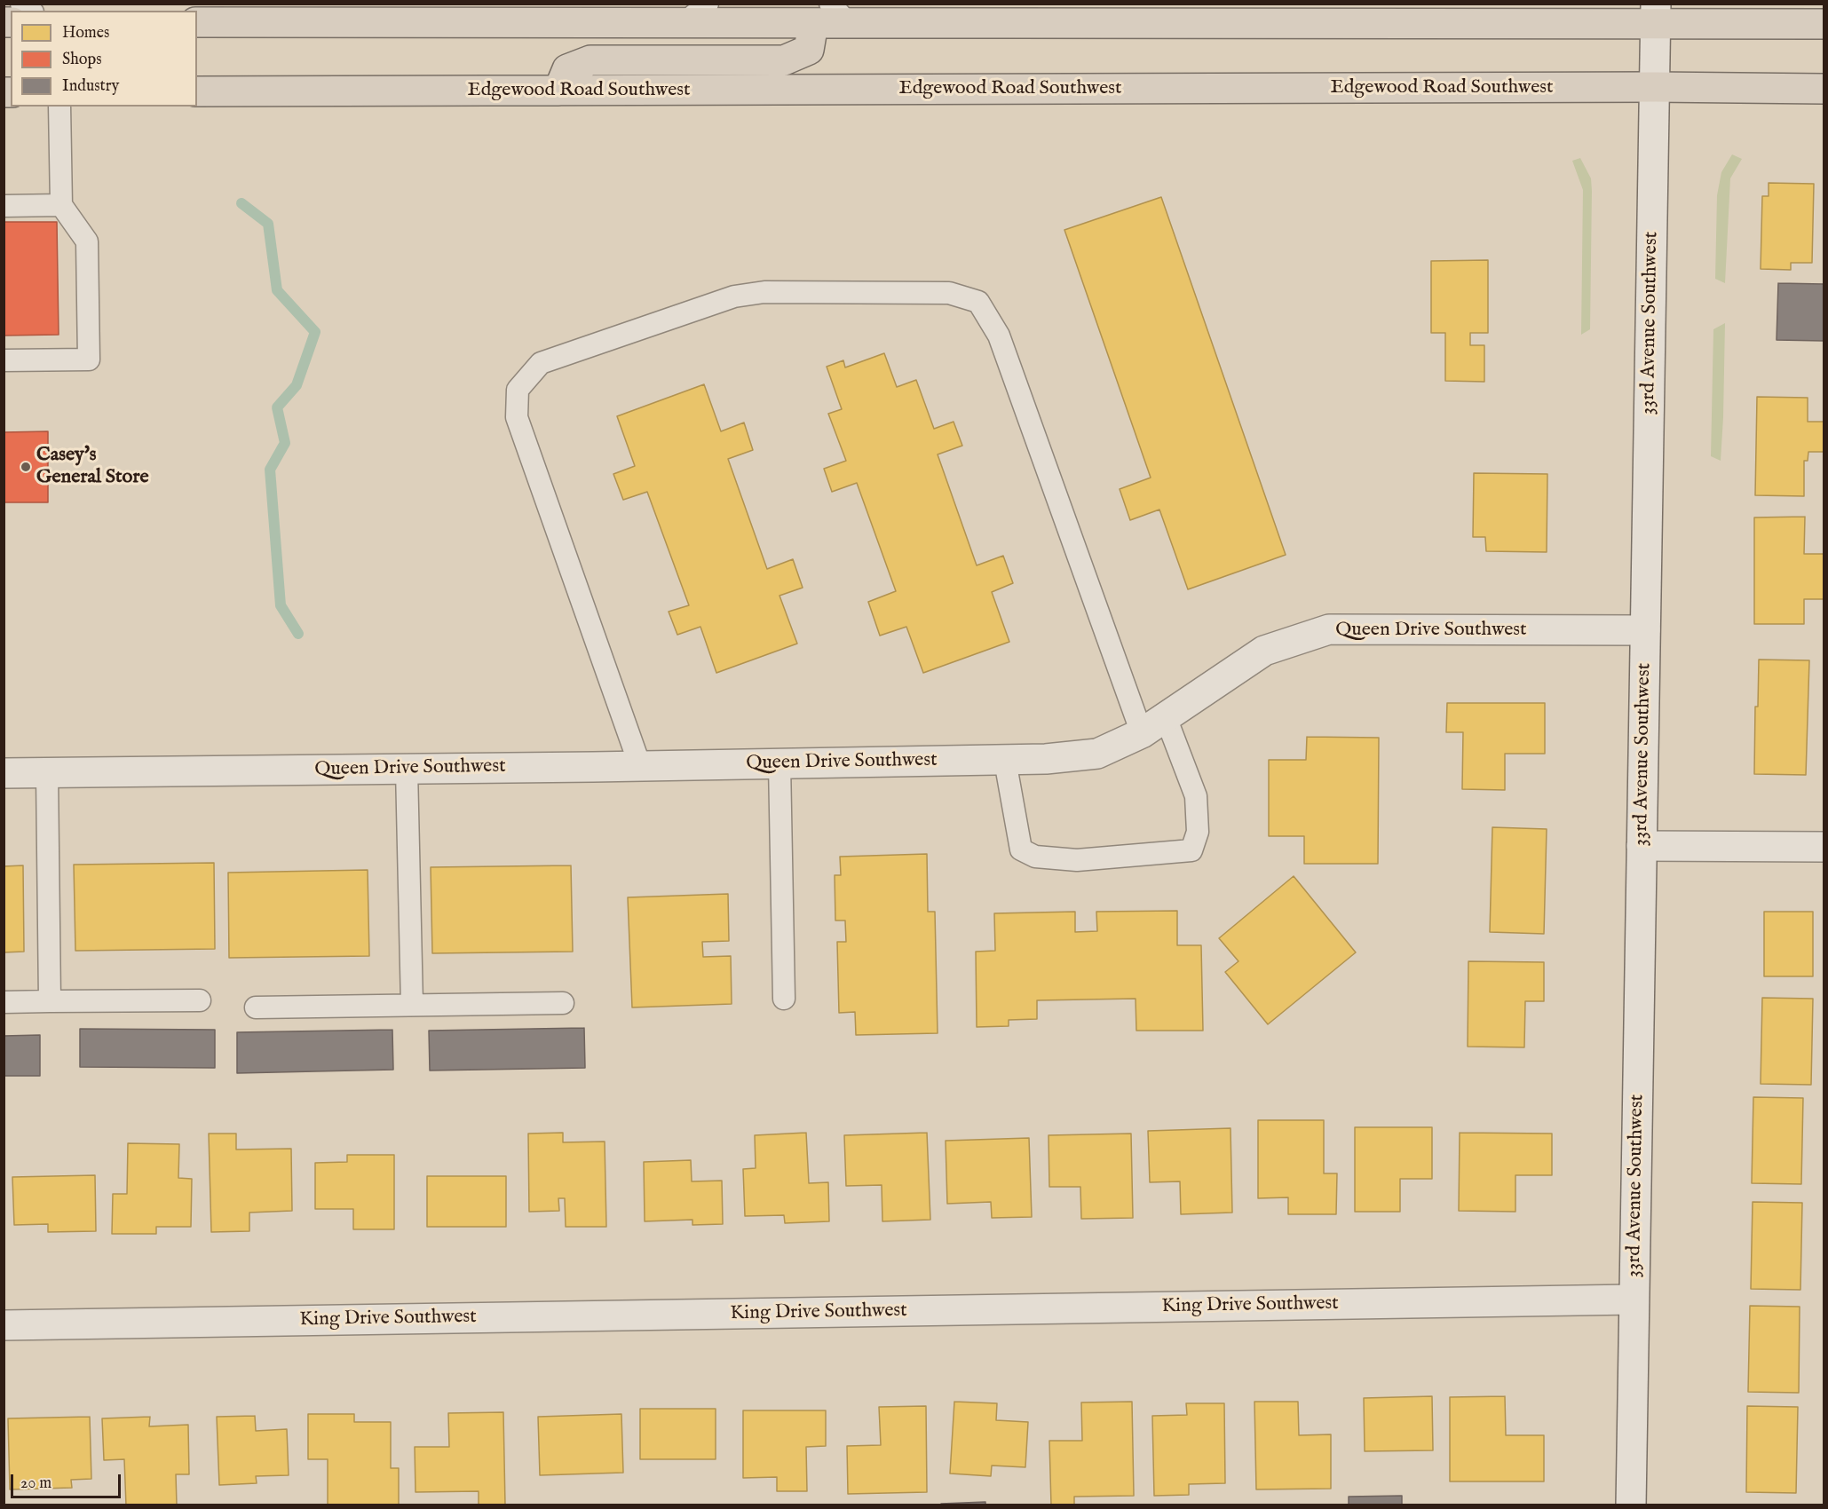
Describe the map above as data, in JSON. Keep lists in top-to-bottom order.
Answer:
{
  "streets": {
    "main road": ["Edgewood Road Southwest"],
    "street": ["33rd Avenue Southwest", "Queen Drive Southwest", "King Drive Southwest"]
  },
  "crossings": [
    ["Edgewood Road Southwest", "33rd Avenue Southwest"],
    ["33rd Avenue Southwest", "Queen Drive Southwest"],
    ["33rd Avenue Southwest", "King Drive Southwest"]
  ],
  "places": ["Casey's General Store"],
  "legend": ["Homes", "Shops", "Industry"],
  "scale_bar": "20 m"
}
